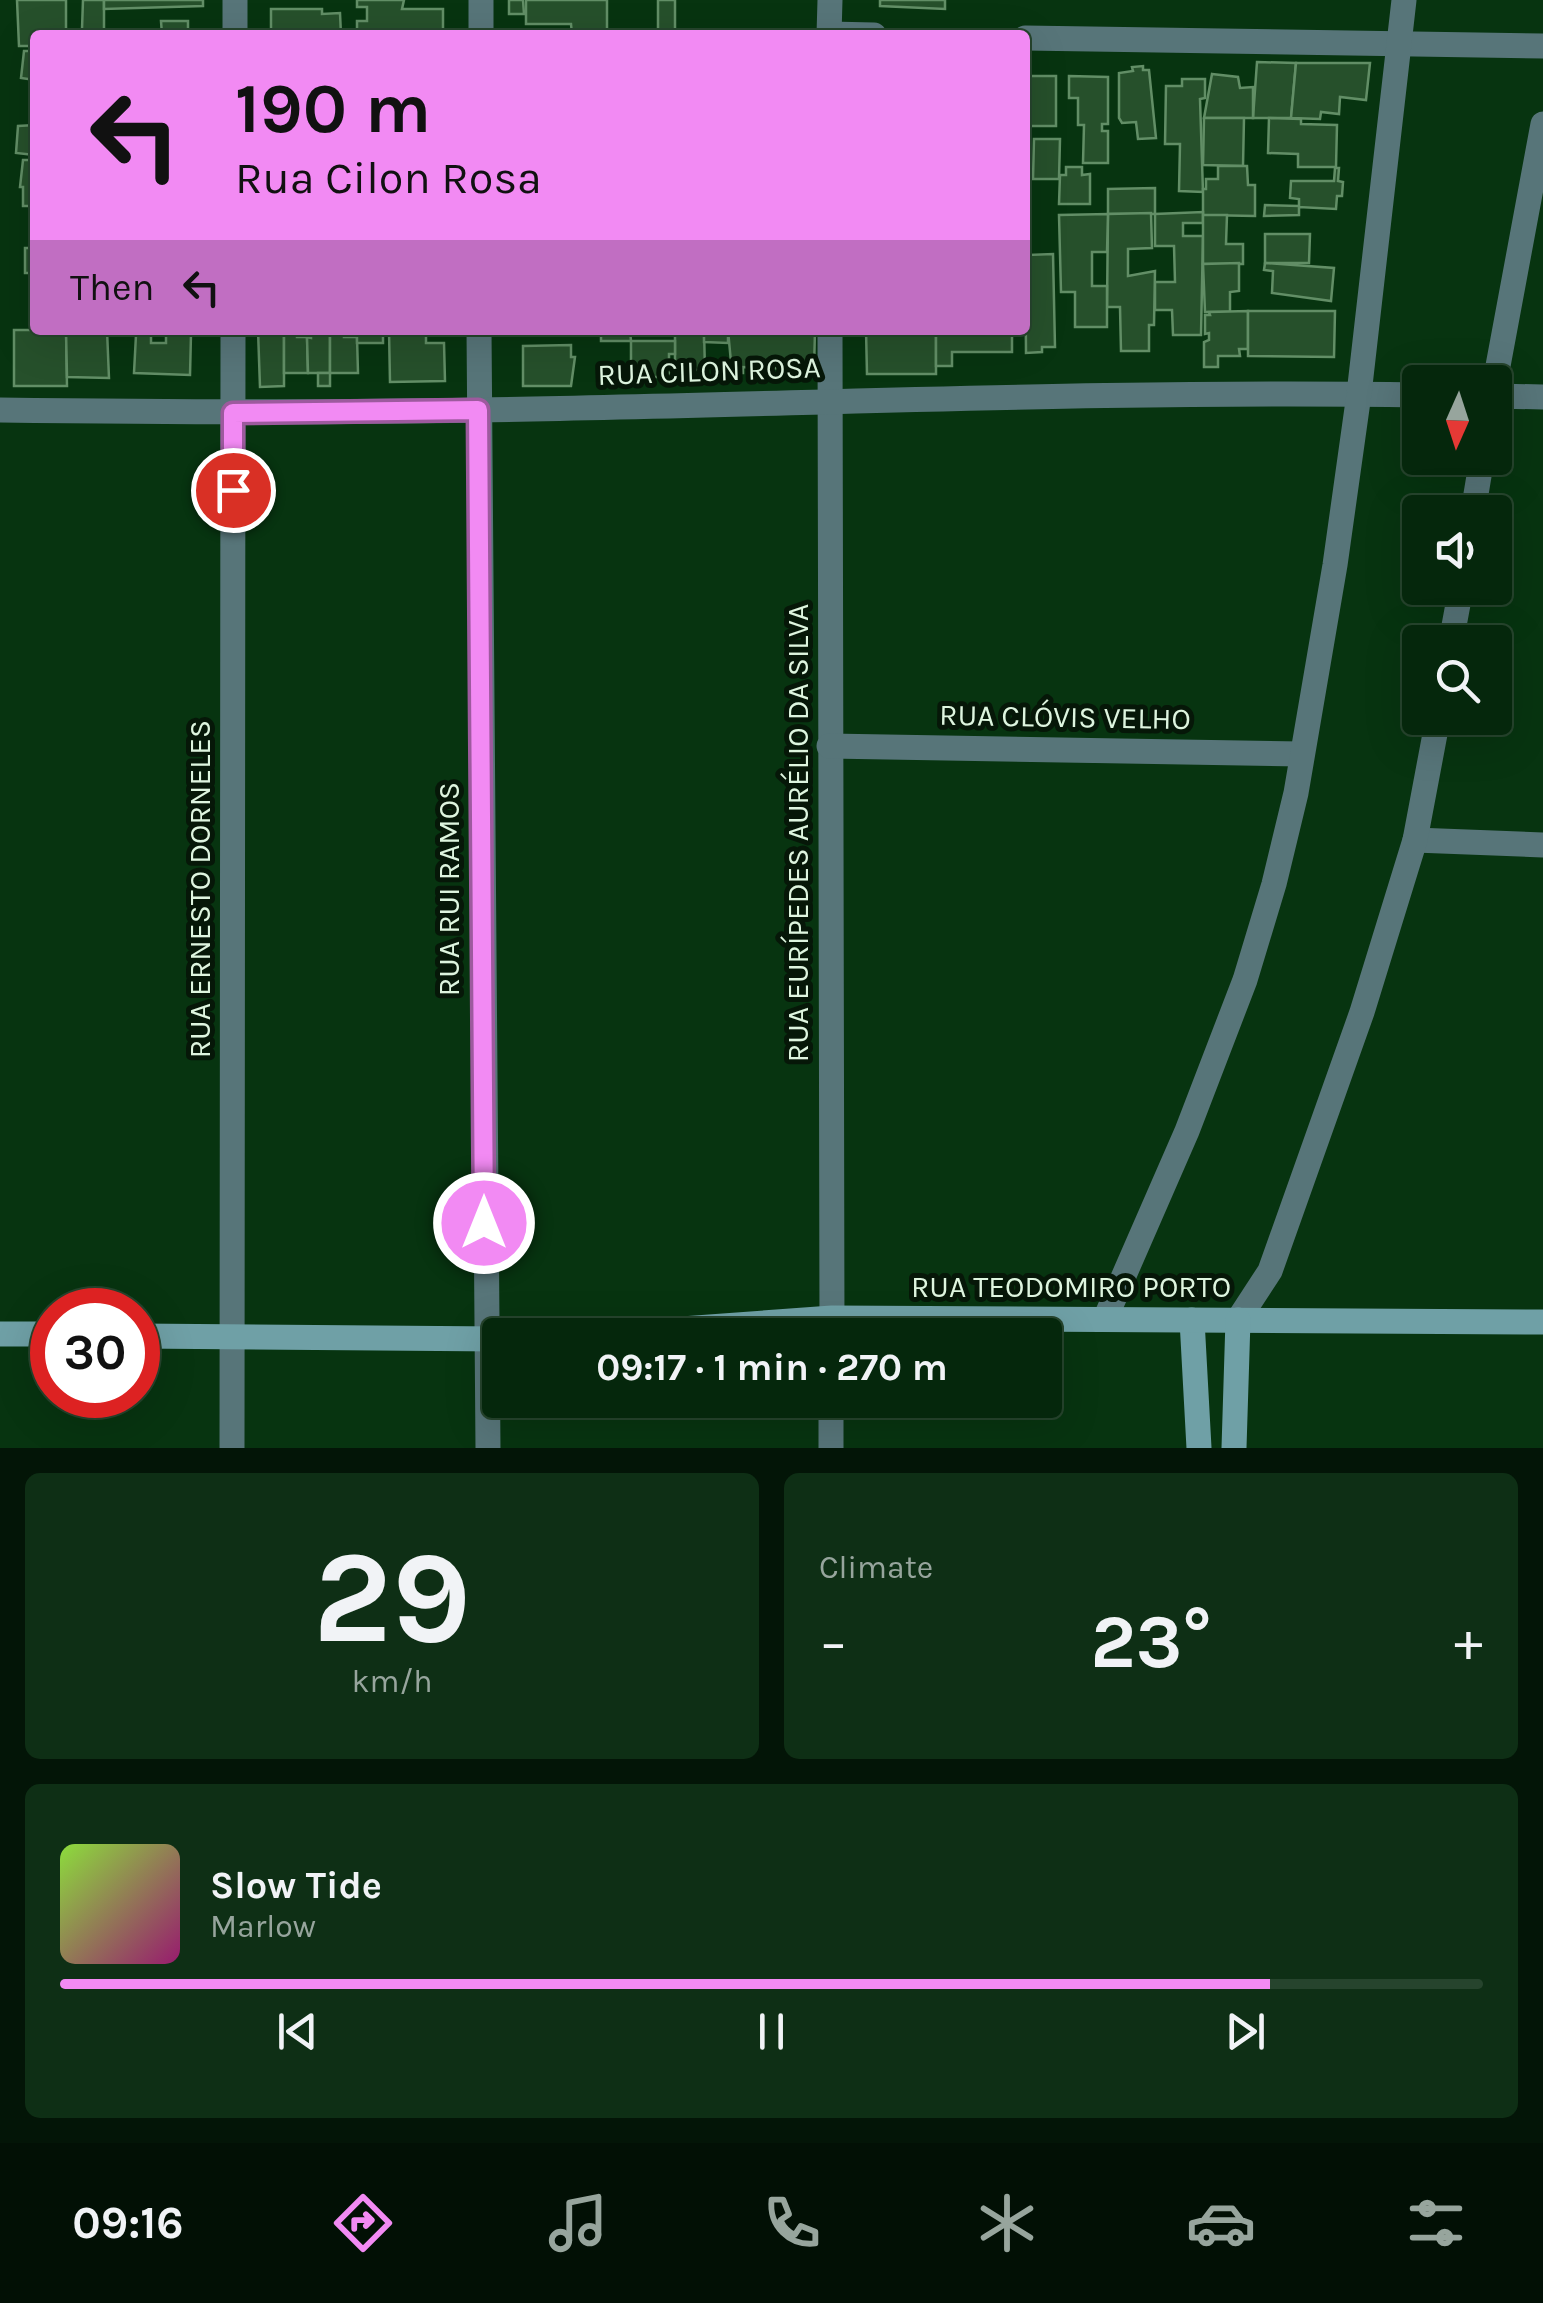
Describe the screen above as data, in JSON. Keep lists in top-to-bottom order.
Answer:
{
  "streets": {
    "main road": ["RUA TEODOMIRO PORTO"],
    "street": [
      "RUA CILON ROSA",
      "RUA CLÓVIS VELHO",
      "RUA EURÍPEDES AURÉLIO DA SILVA",
      "RUA ERNESTO DORNELES",
      "RUA RUI RAMOS"
    ]
  },
  "crossings": [
    ["RUA CILON ROSA", "RUA EURÍPEDES AURÉLIO DA SILVA"],
    ["RUA CILON ROSA", "RUA ERNESTO DORNELES"],
    ["RUA CILON ROSA", "RUA RUI RAMOS"],
    ["RUA CLÓVIS VELHO", "RUA EURÍPEDES AURÉLIO DA SILVA"]
  ],
  "north": "bottom",
  "page": {
    "turn": ["190 m", "Rua Cilon Rosa"],
    "then": "Then",
    "limit": "30",
    "trip": "09:17 · 1 min · 270 m",
    "tile": [
      ["29", "km/h"],
      "Climate"
    ],
    "heat": ["−", "23°", "+"],
    "song": ["Slow Tide", "Marlow"],
    "tabs": "09:16"
  }
}
